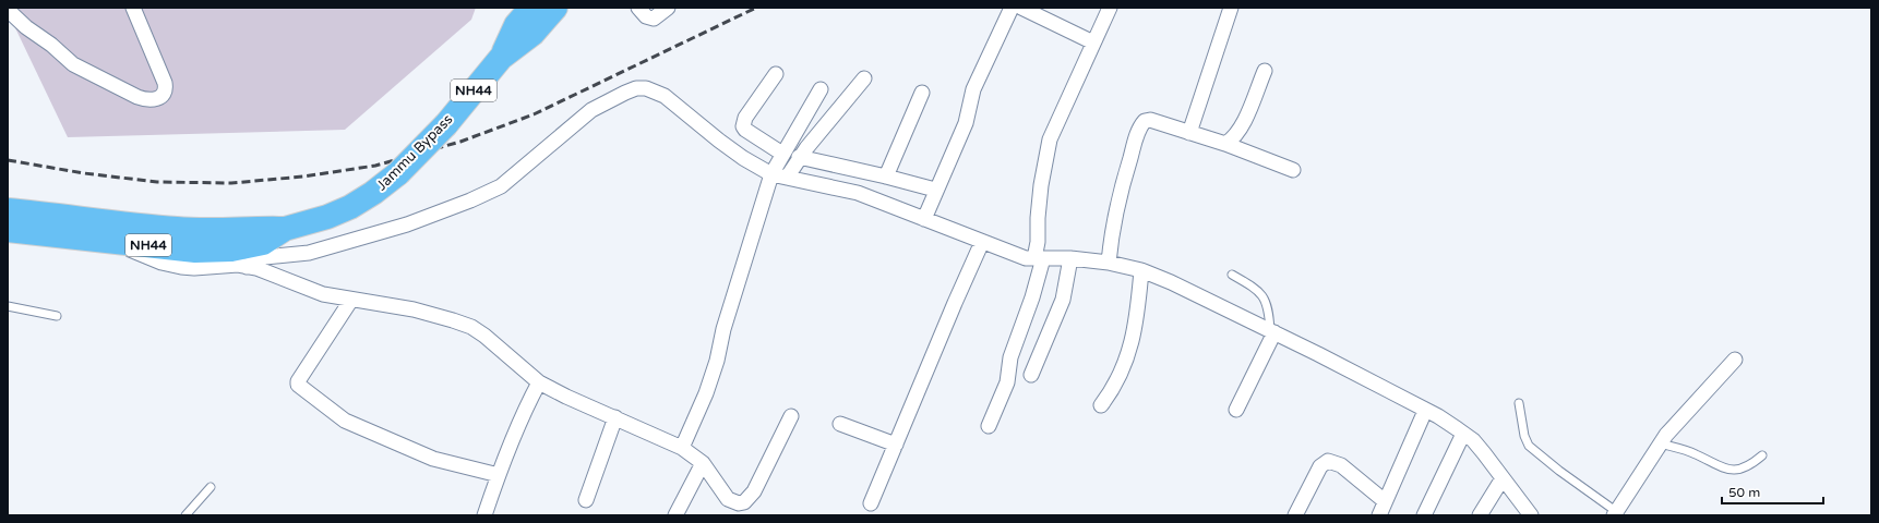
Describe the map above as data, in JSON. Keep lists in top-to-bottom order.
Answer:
{
  "streets": {
    "highway": ["NH44", "Jammu Bypass"]
  },
  "scale_bar": "50 m"
}
